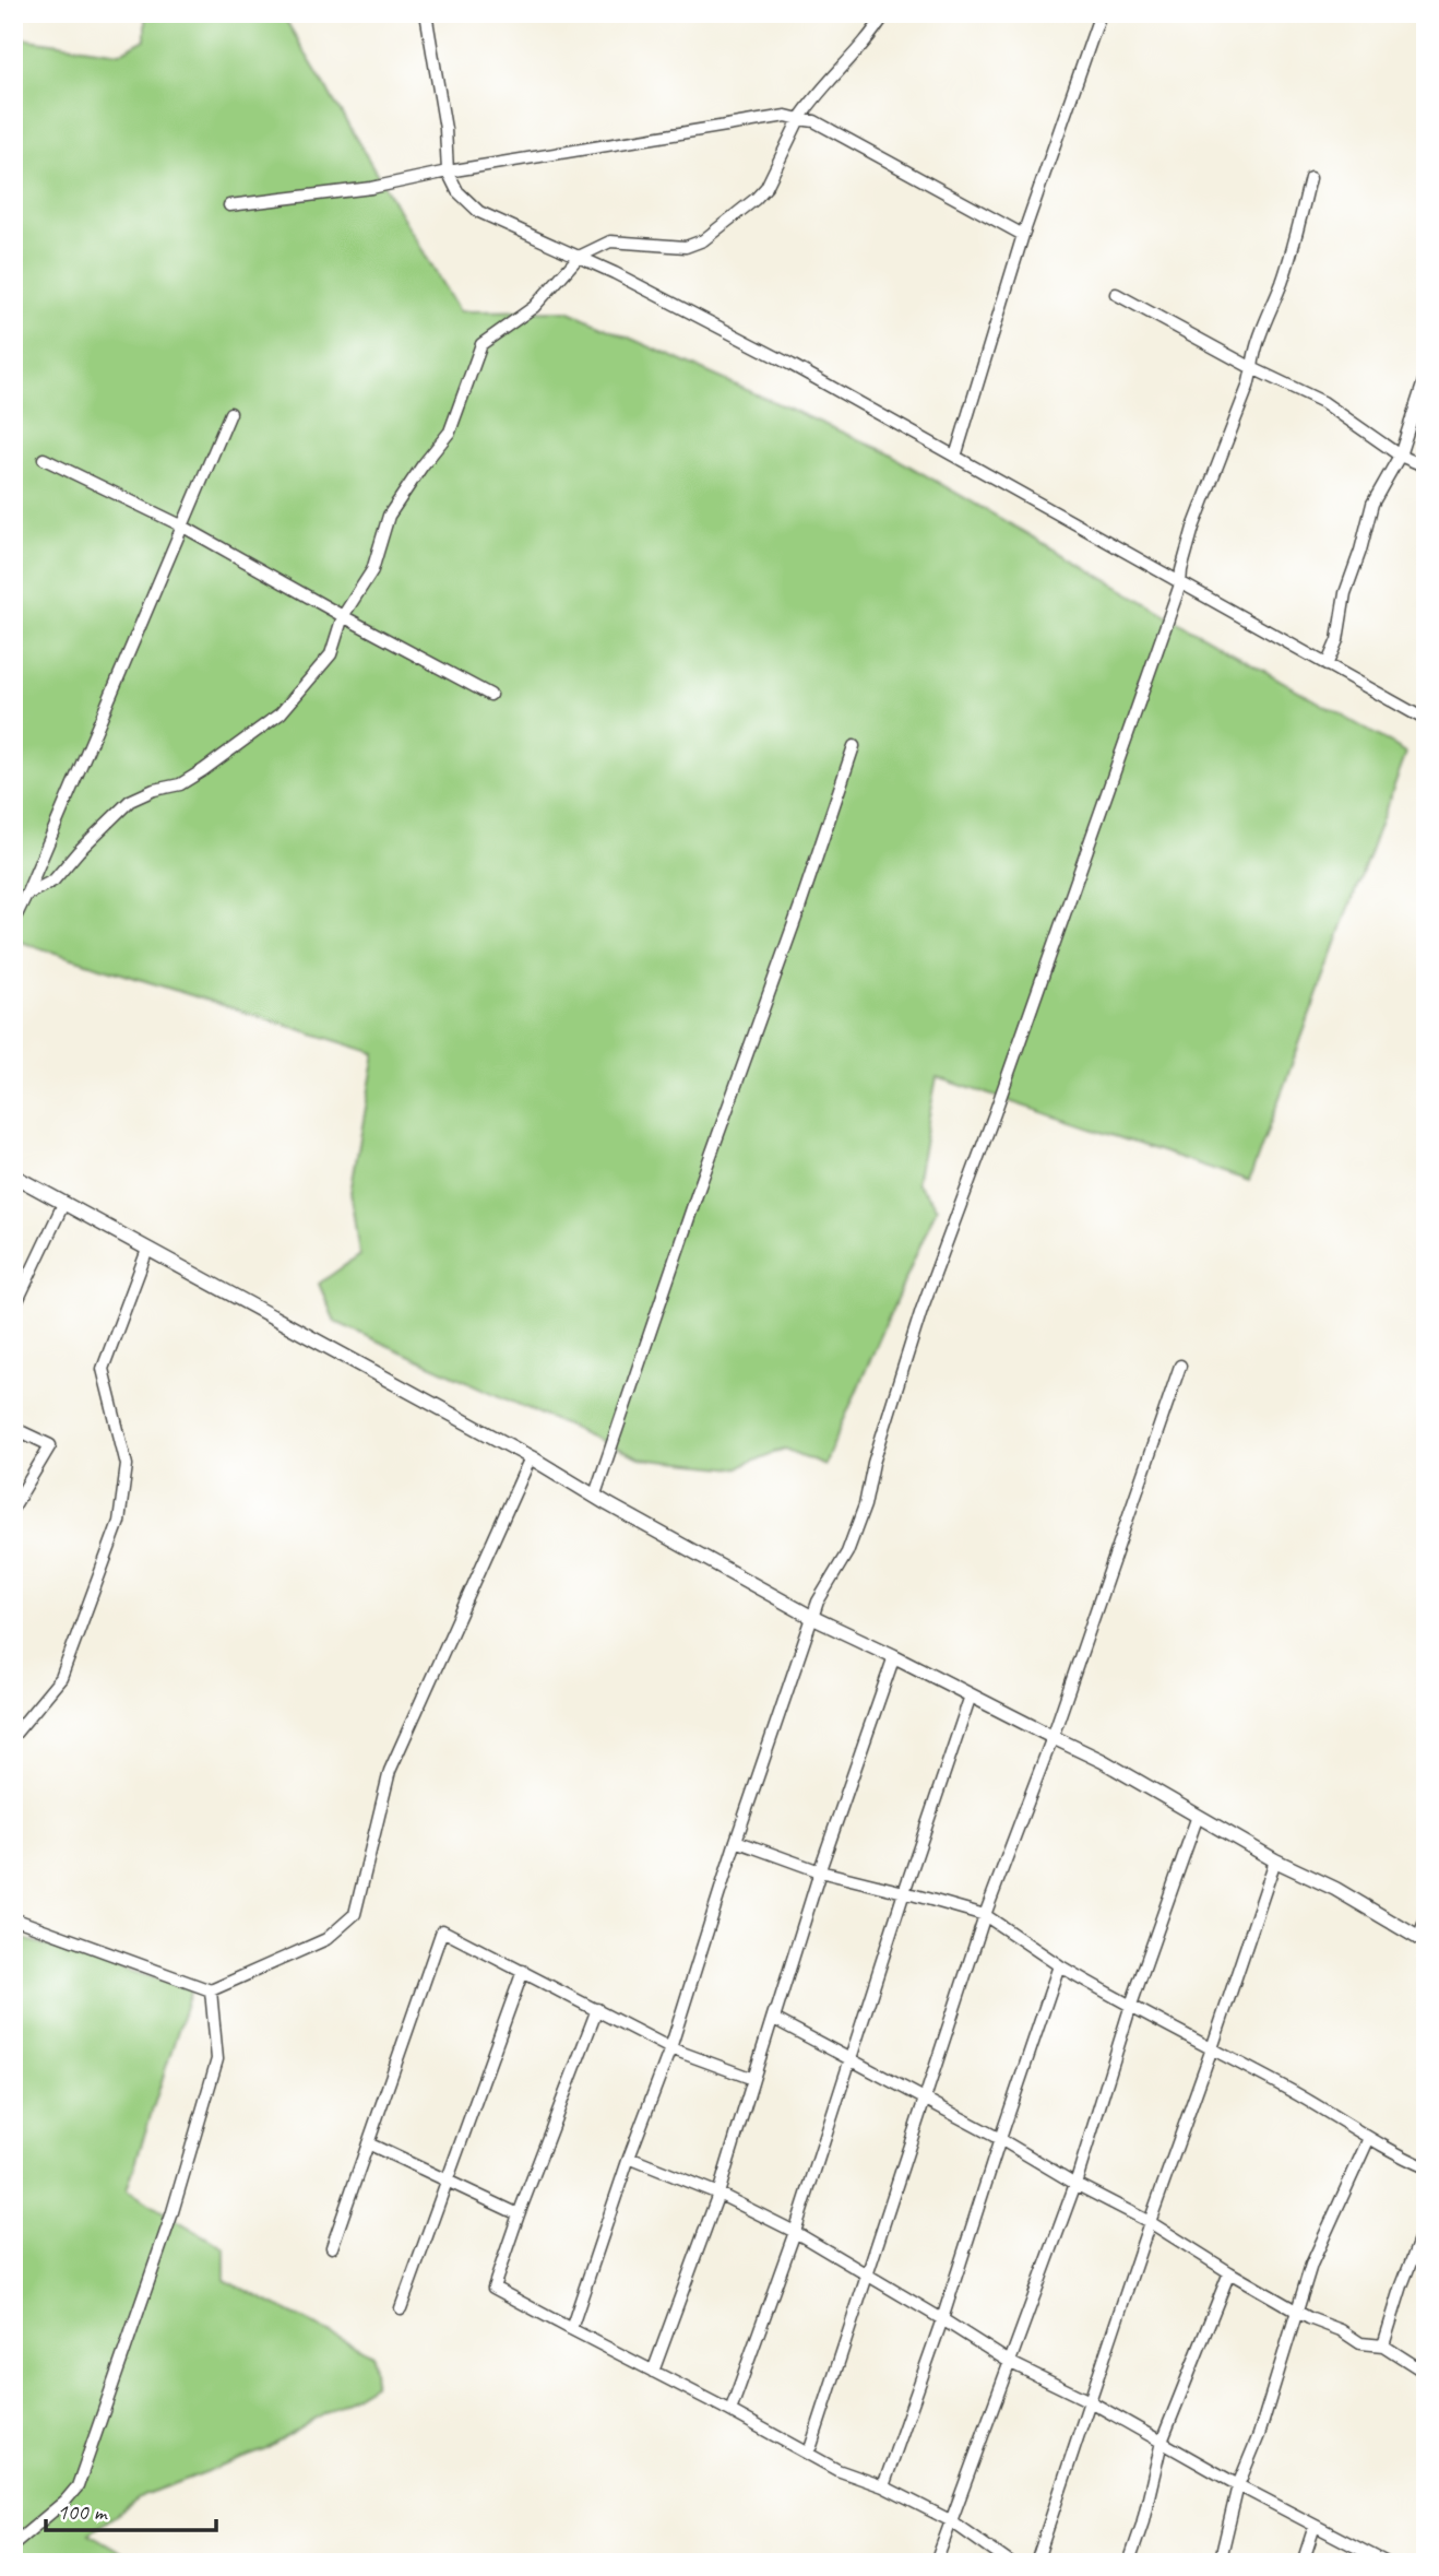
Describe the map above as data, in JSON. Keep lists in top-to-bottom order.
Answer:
{
  "scale_bar": "100 m"
}
